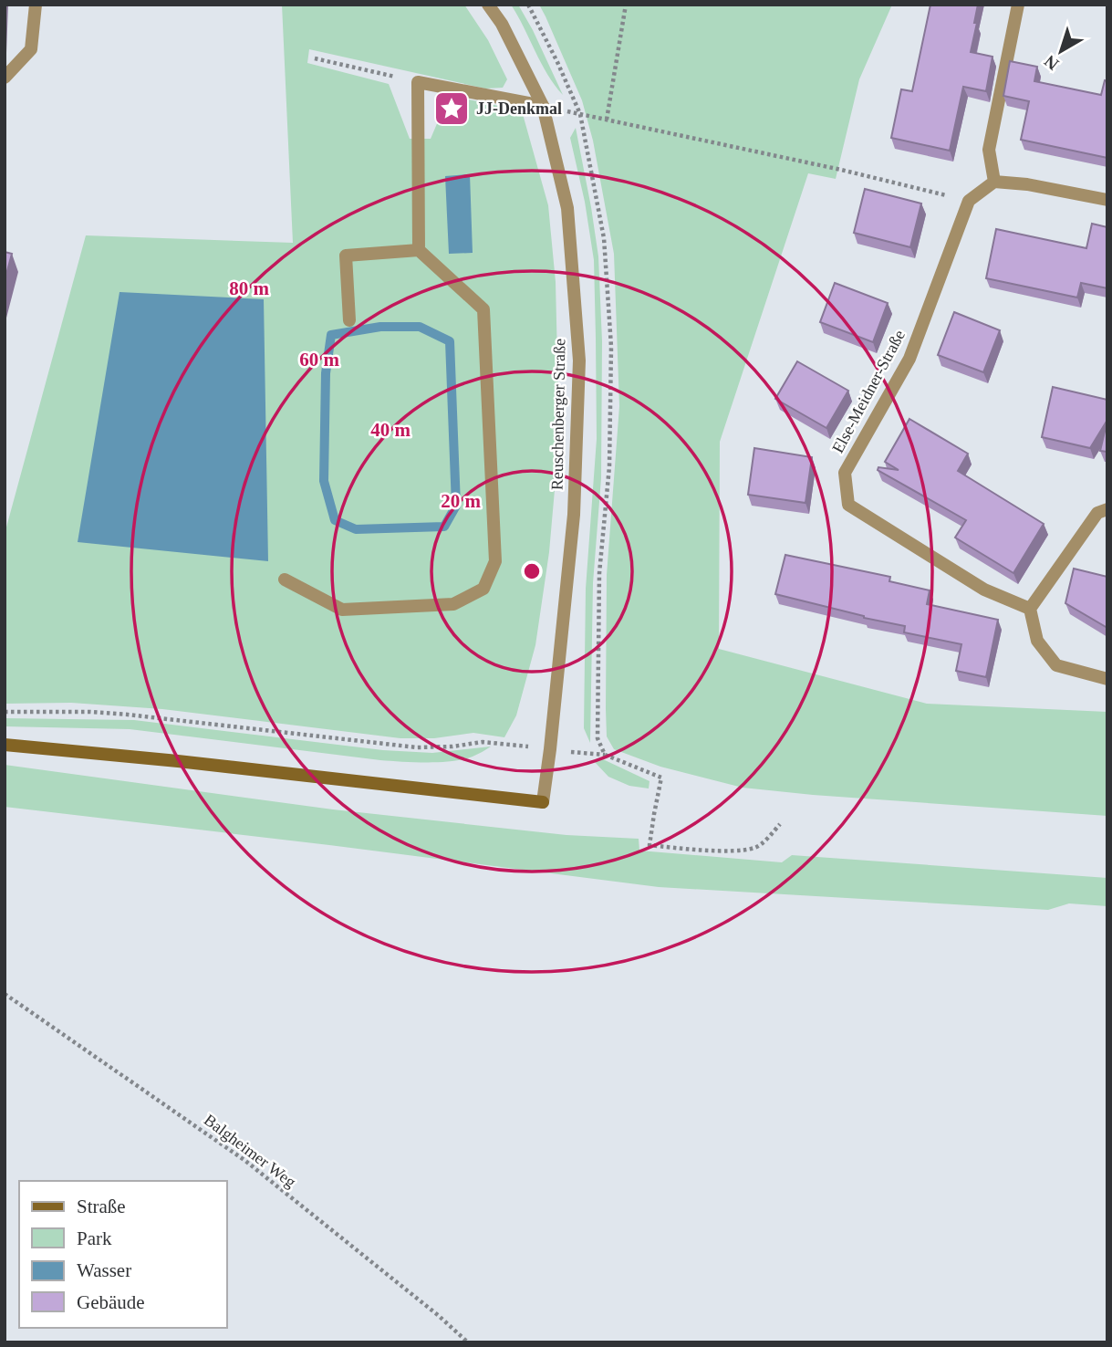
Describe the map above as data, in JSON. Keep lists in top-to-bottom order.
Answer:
{
  "streets": {
    "street": ["Else-Meidner-Straße", "Reuschenberger Straße"],
    "path": ["Balgheimer Weg"]
  },
  "places": {
    "place": ["JJ-Denkmal"]
  },
  "legend": [
    "Straße",
    "Park",
    "Wasser",
    "Gebäude"
  ],
  "north": "bottom left",
  "rings": [
    "80 m",
    "60 m",
    "40 m",
    "20 m"
  ]
}
